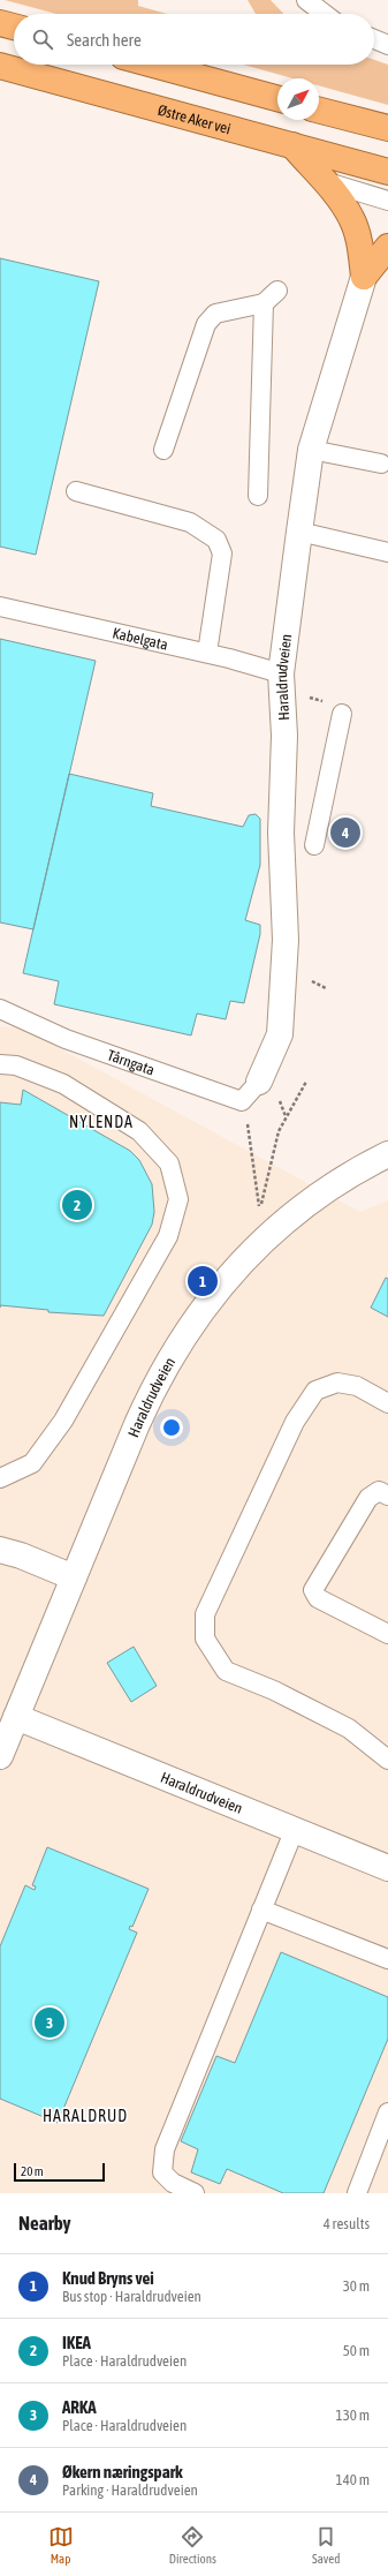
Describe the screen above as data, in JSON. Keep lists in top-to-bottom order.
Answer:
{
  "streets": {
    "highway": ["Østre Aker vei"],
    "street": ["Haraldrudveien"],
    "lane": ["Kabelgata", "Tårngata"]
  },
  "crossings": [
    ["Kabelgata", "Haraldrudveien"]
  ],
  "districts": ["NYLENDA", "HARALDRUD"],
  "scale_bar": "20 m",
  "north": "top right",
  "page": {
    "search": "Search here",
    "pins": [
      "4",
      "2",
      "1",
      "3"
    ],
    "scale": "20 m",
    "heading": ["Nearby", "4 results"],
    "list": [
      {
        "mark": "1",
        "name": "Knud Bryns vei",
        "note": "Bus stop · Haraldrudveien",
        "value": "30 m"
      },
      {
        "mark": "2",
        "name": "IKEA",
        "note": "Place · Haraldrudveien",
        "value": "50 m"
      },
      {
        "mark": "3",
        "name": "ARKA",
        "note": "Place · Haraldrudveien",
        "value": "130 m"
      },
      {
        "mark": "4",
        "name": "Økern næringspark",
        "note": "Parking · Haraldrudveien",
        "value": "140 m"
      }
    ],
    "nav": ["Map", "Directions", "Saved"]
  }
}
